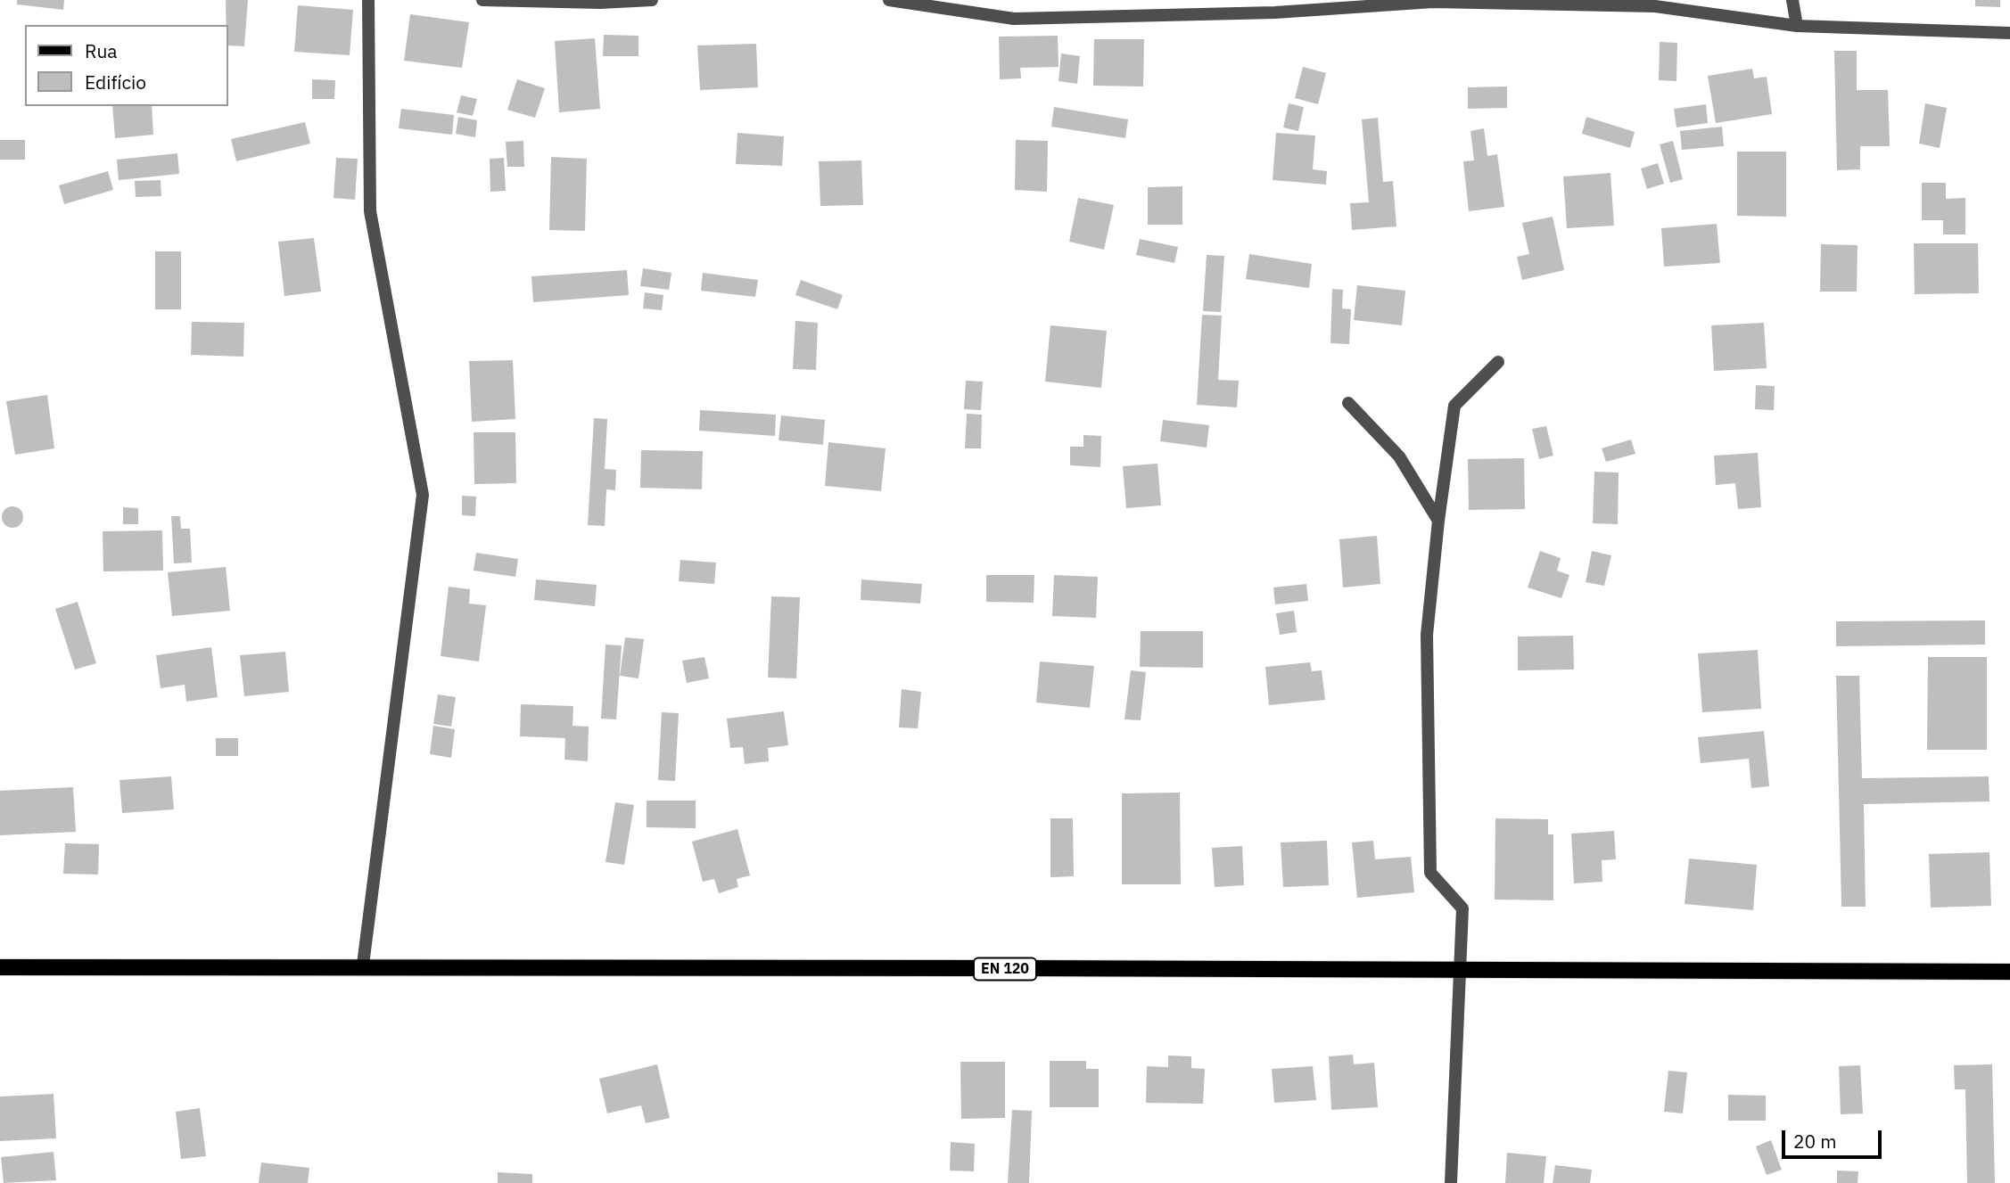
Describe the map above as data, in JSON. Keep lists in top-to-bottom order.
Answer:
{
  "streets": {
    "main road": ["EN 120"]
  },
  "legend": ["Rua", "Edifício"],
  "scale_bar": "20 m"
}
